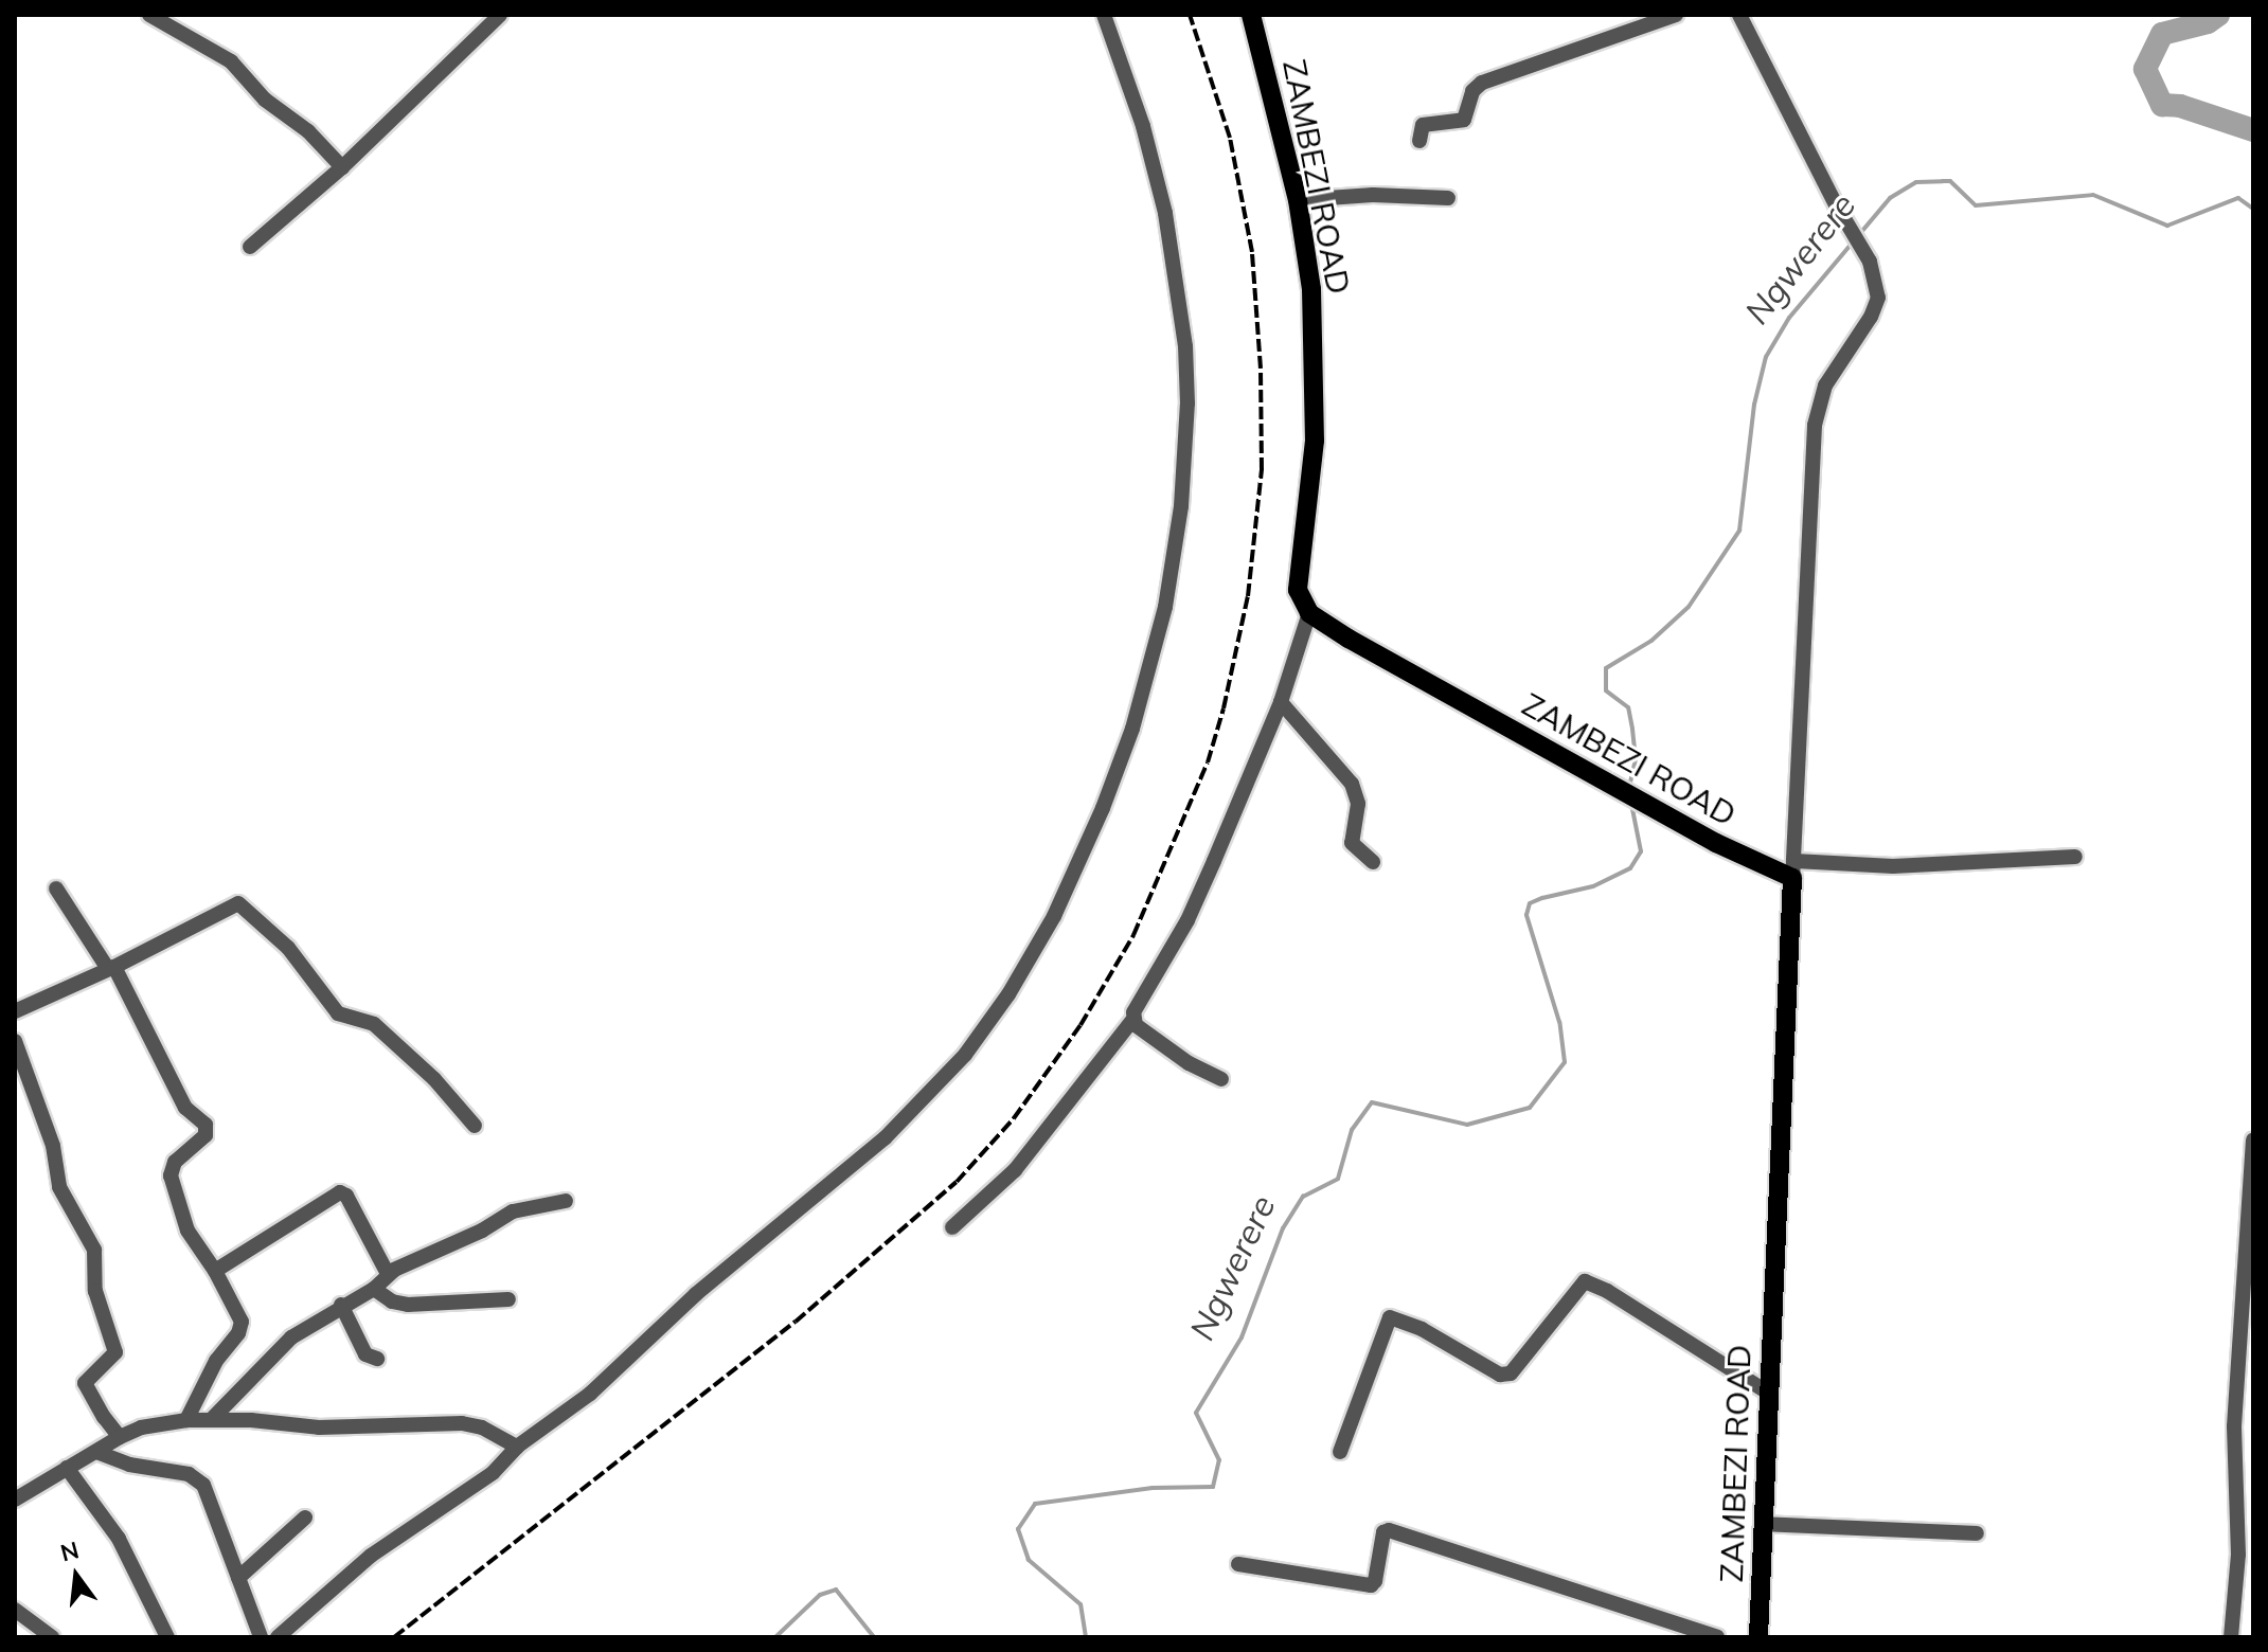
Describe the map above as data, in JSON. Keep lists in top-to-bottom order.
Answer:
{
  "streets": {
    "main road": ["ZAMBEZI ROAD"]
  },
  "water": ["Ngwerere"],
  "north": "top"
}
